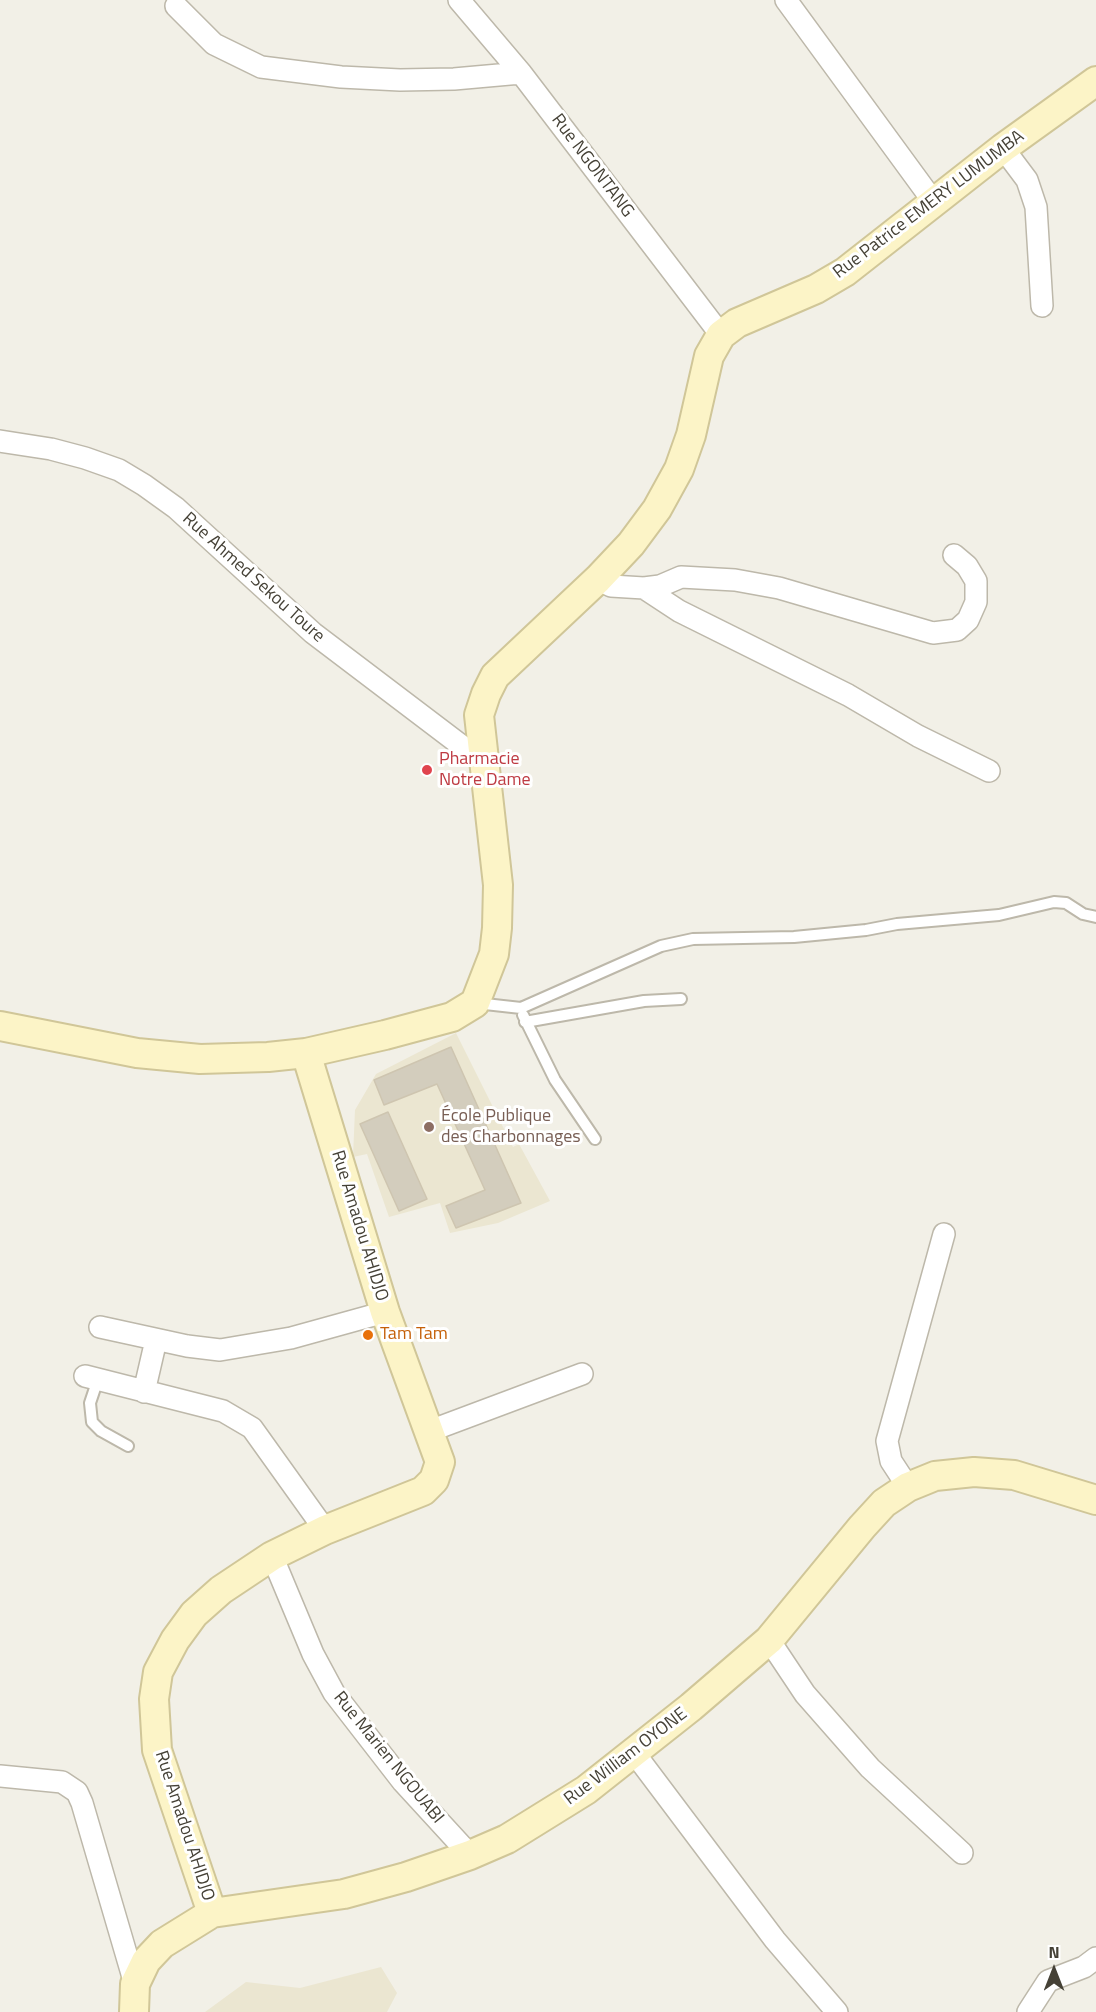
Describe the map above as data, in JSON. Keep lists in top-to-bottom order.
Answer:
{
  "streets": {
    "street": [
      "Rue NGONTANG",
      "Rue Patrice EMERY LUMUMBA",
      "Rue Ahmed Sekou Toure",
      "Rue Amadou AHIDJO",
      "Rue William OYONE",
      "Rue Marien NGOUABI"
    ]
  },
  "crossings": [
    ["Rue NGONTANG", "Rue Patrice EMERY LUMUMBA"],
    ["Rue Amadou AHIDJO", "Rue William OYONE"],
    ["Rue Amadou AHIDJO", "Rue Marien NGOUABI"],
    ["Rue William OYONE", "Rue Marien NGOUABI"]
  ],
  "places": ["Pharmacie Notre Dame", "École Publique des Charbonnages", "Tam Tam"],
  "north": "top"
}
